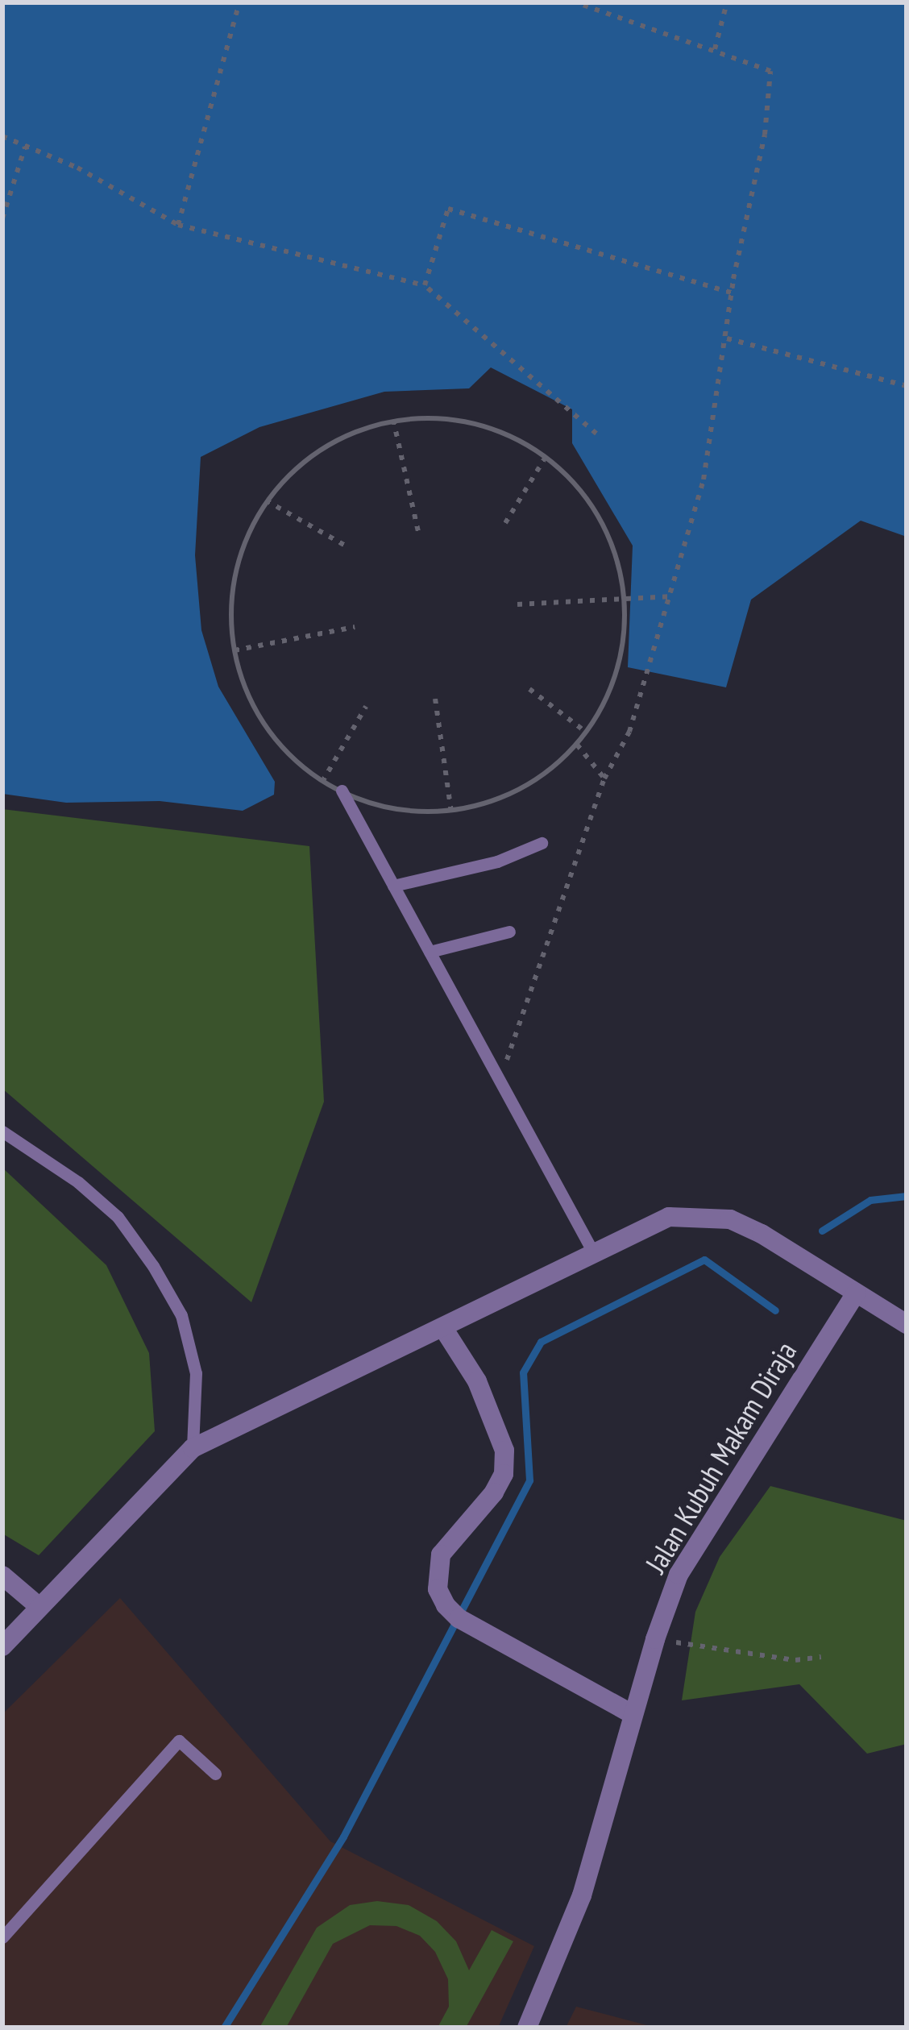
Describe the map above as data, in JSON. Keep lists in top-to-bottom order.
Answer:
{
  "streets": {
    "street": ["Jalan Kubuh Makam Diraja"]
  }
}
